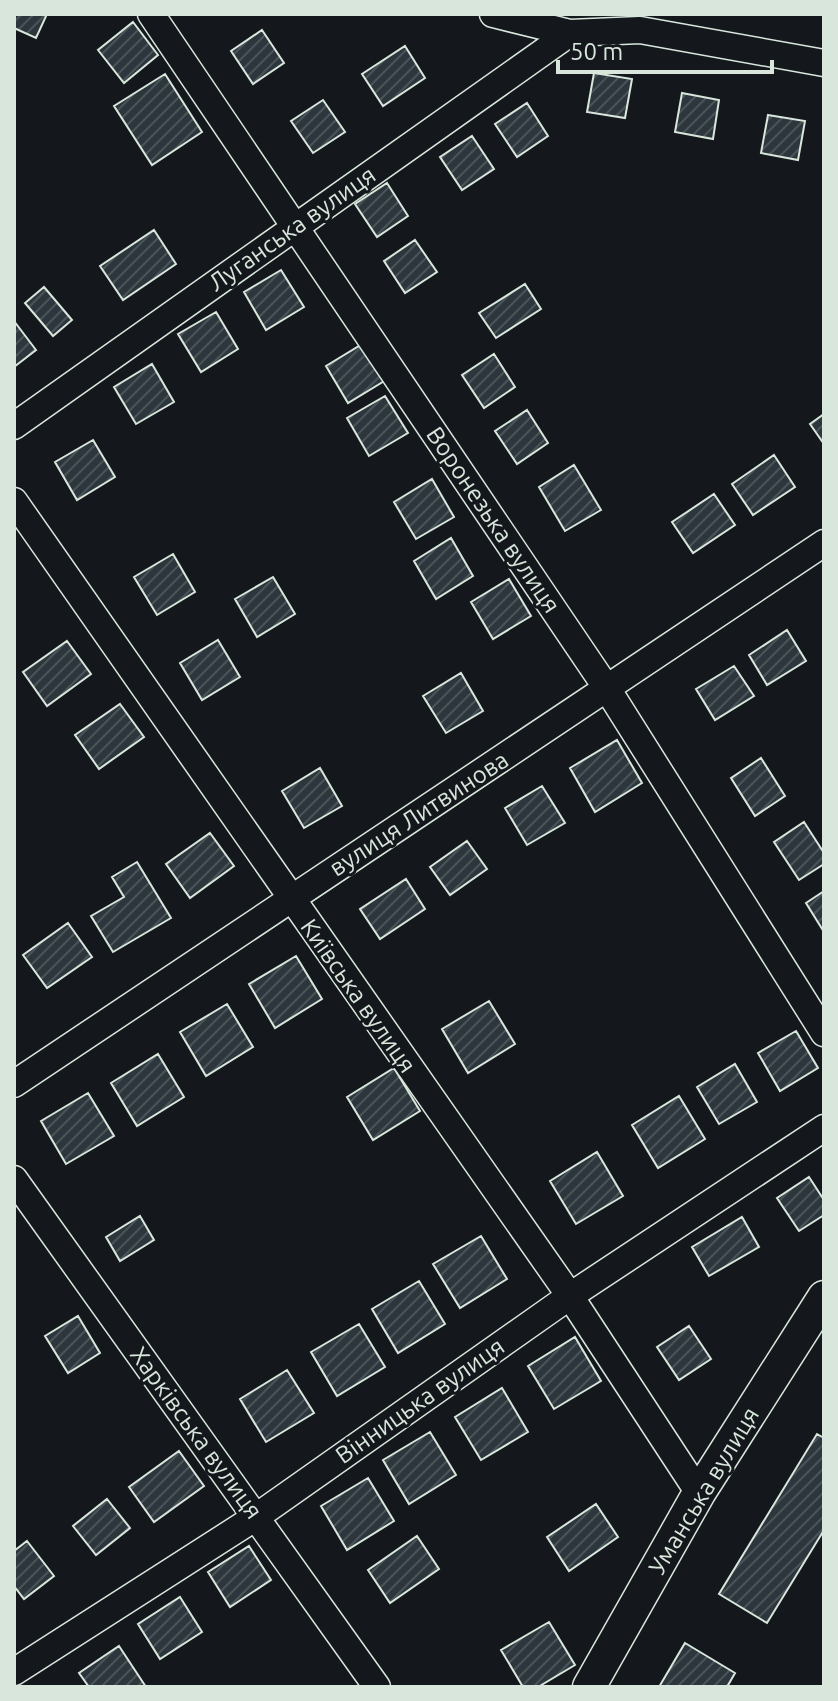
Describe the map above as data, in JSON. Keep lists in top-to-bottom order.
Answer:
{
  "streets": {
    "street": [
      "Луганська вулиця",
      "Воронезька вулиця",
      "вулиця Литвинова",
      "Київська вулиця",
      "Вінницька вулиця",
      "Харківська вулиця",
      "Уманська вулиця"
    ]
  },
  "crossings": [
    ["Луганська вулиця", "Воронезька вулиця"],
    ["Воронезька вулиця", "вулиця Литвинова"],
    ["вулиця Литвинова", "Київська вулиця"],
    ["Київська вулиця", "Вінницька вулиця"],
    ["Київська вулиця", "Уманська вулиця"],
    ["Вінницька вулиця", "Харківська вулиця"]
  ],
  "scale_bar": "50 m"
}
